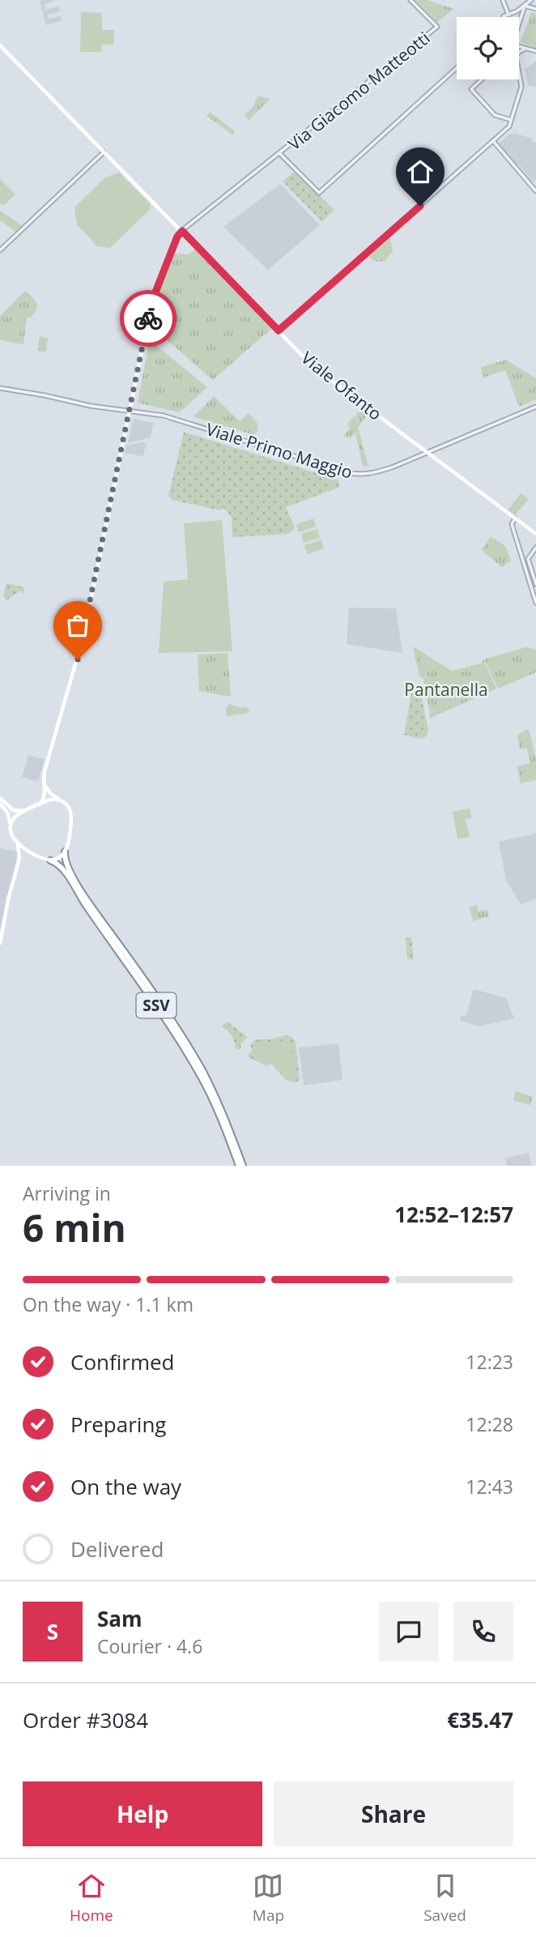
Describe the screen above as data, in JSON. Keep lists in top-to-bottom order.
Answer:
{
  "streets": {
    "highway": ["SSV"],
    "main road": ["Viale Ofanto"],
    "street": ["Via Giacomo Matteotti", "Viale Primo Maggio"]
  },
  "crossings": [
    ["Via Giacomo Matteotti", "Viale Ofanto"],
    ["Viale Ofanto", "Viale Primo Maggio"]
  ],
  "parks": ["Pantanella"],
  "page": {
    "heading": ["6 min", "Arriving in", "12:52–12:57"],
    "panel": [
      "Sam",
      "Courier · 4.6",
      "Order #3084",
      "€35.47"
    ],
    "bar": "On the way · 1.1 km",
    "list": [
      ["Confirmed", "12:23"],
      ["Preparing", "12:28"],
      ["On the way", "12:43"],
      "Delivered"
    ],
    "round": "S",
    "buttons": ["Help", "Share"],
    "tabs": ["Home", "Map", "Saved"]
  }
}
